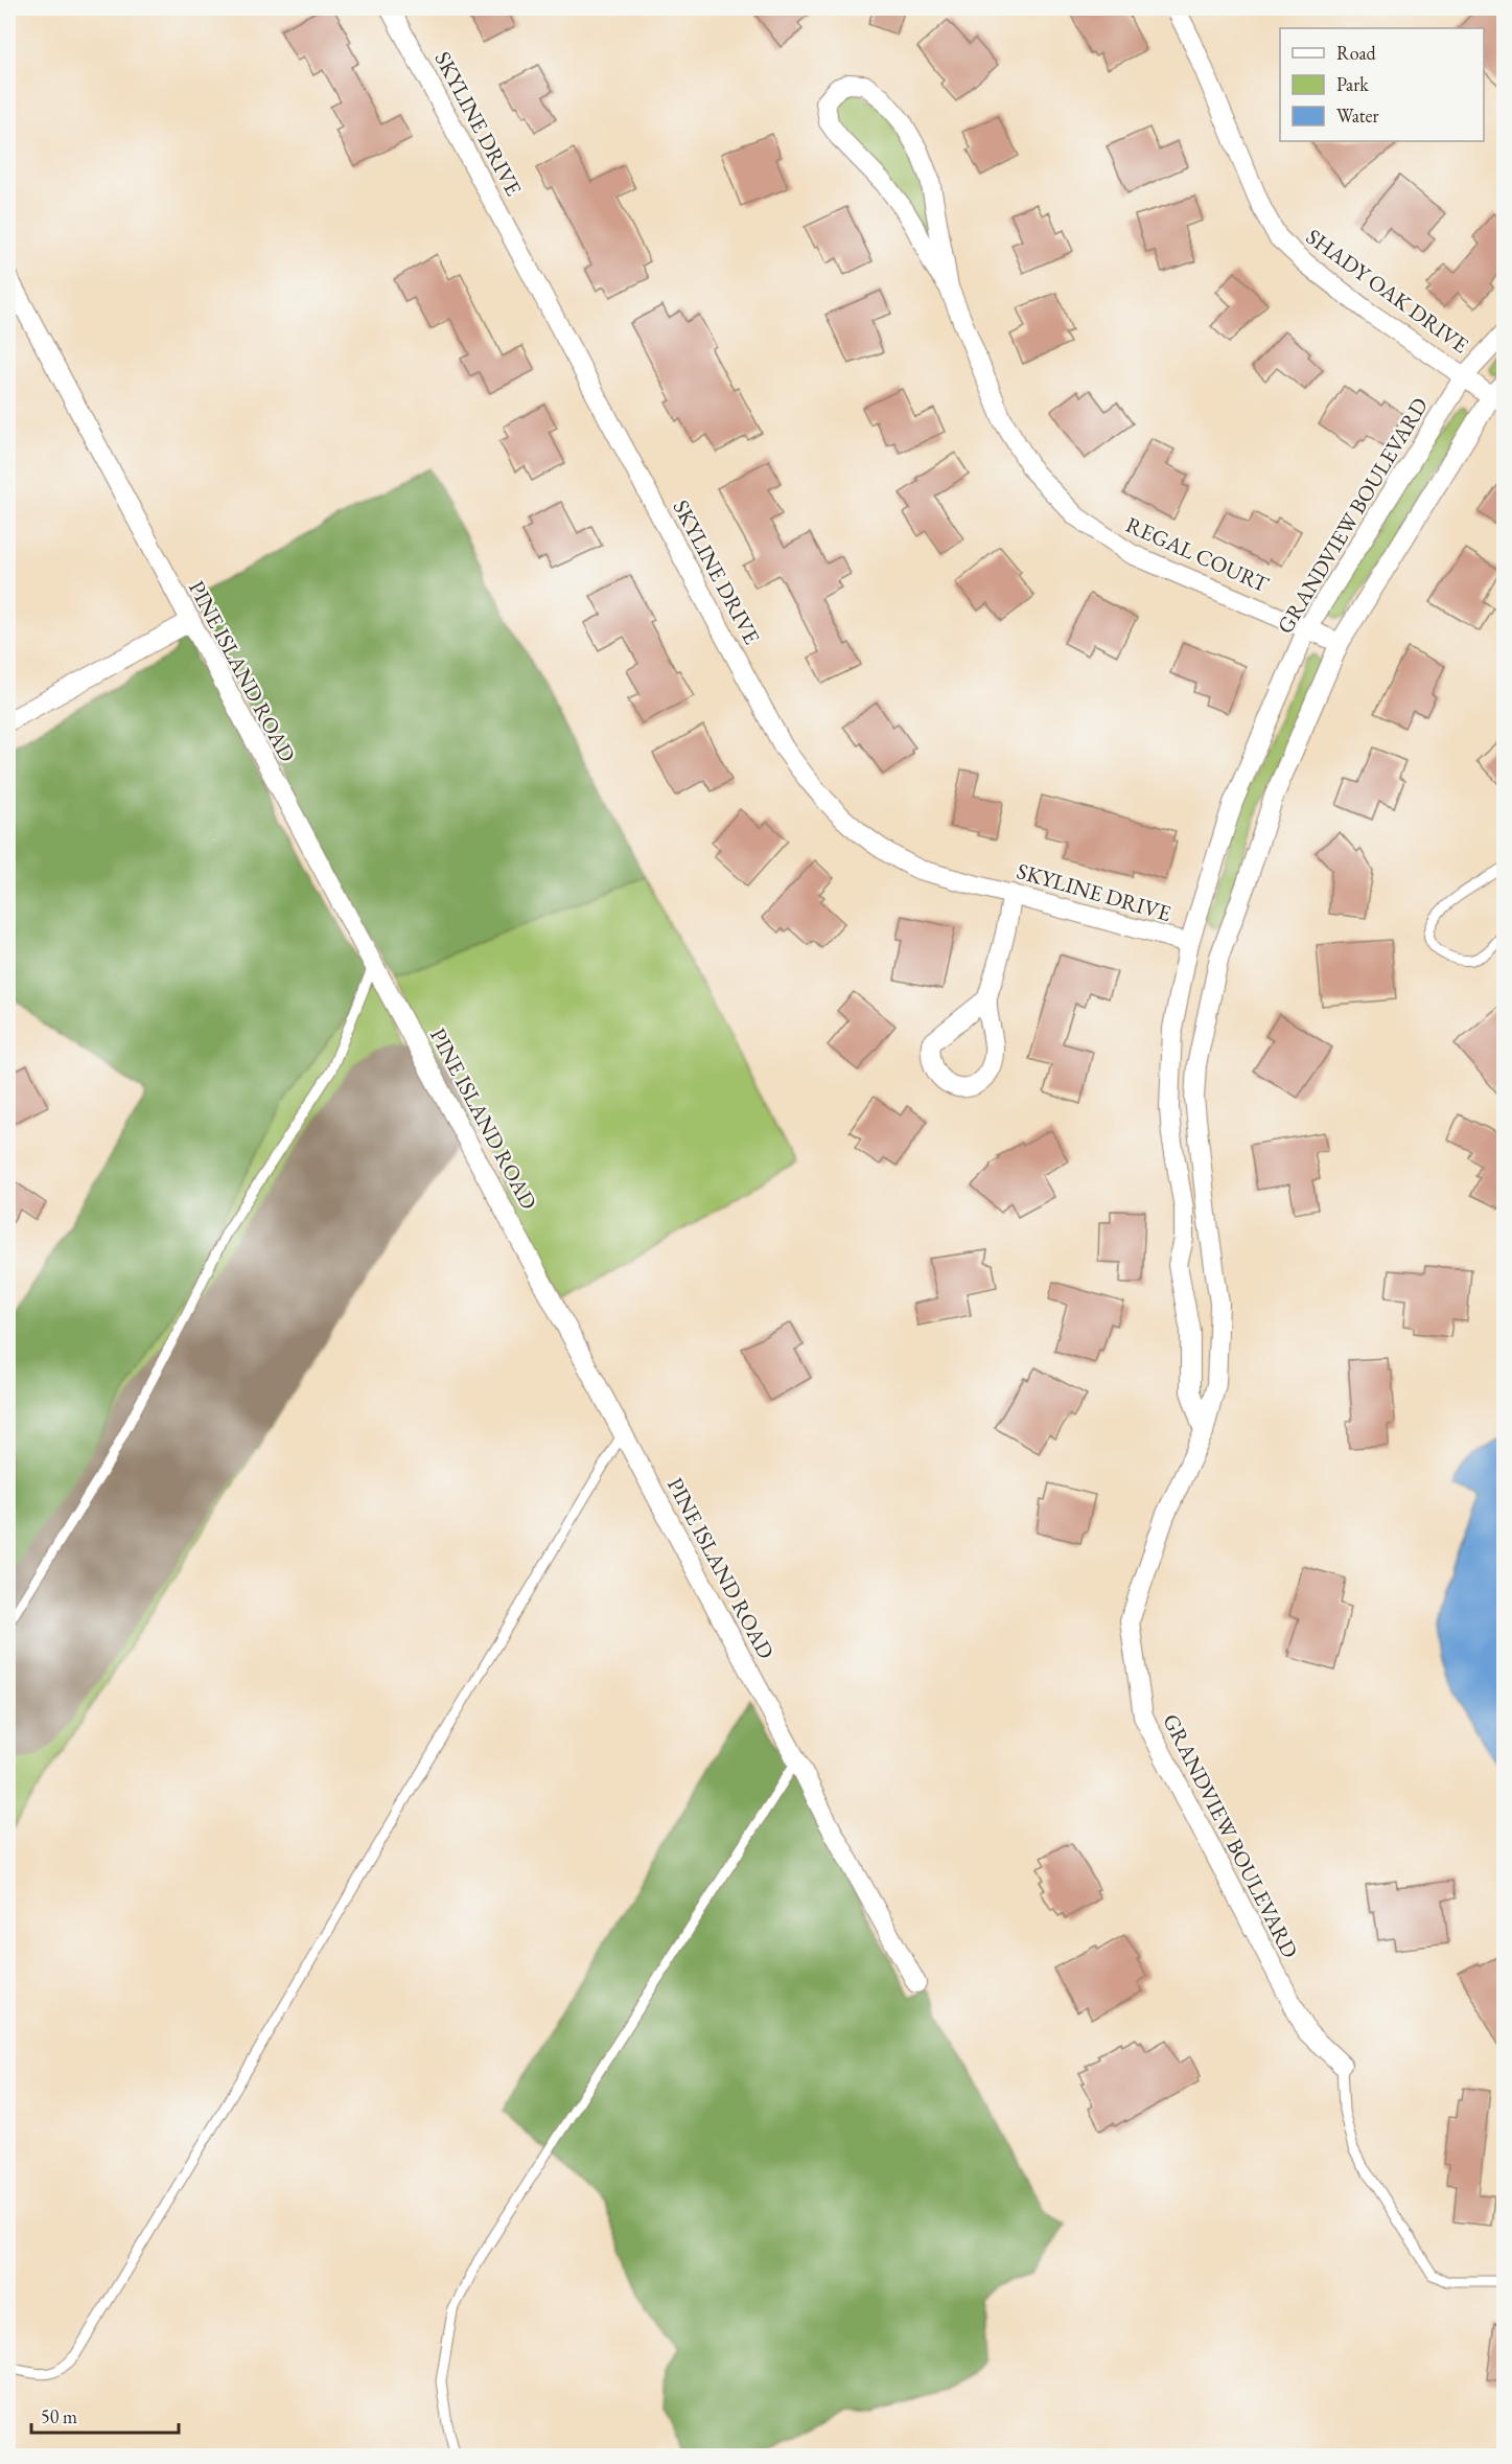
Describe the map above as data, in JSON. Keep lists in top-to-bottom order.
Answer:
{
  "streets": {
    "street": [
      "SKYLINE DRIVE",
      "SHADY OAK DRIVE",
      "GRANDVIEW BOULEVARD",
      "REGAL COURT",
      "PINE ISLAND ROAD"
    ]
  },
  "crossings": [
    ["SKYLINE DRIVE", "GRANDVIEW BOULEVARD"],
    ["SHADY OAK DRIVE", "GRANDVIEW BOULEVARD"],
    ["GRANDVIEW BOULEVARD", "REGAL COURT"]
  ],
  "legend": ["Road", "Park", "Water"],
  "scale_bar": "50 m"
}
